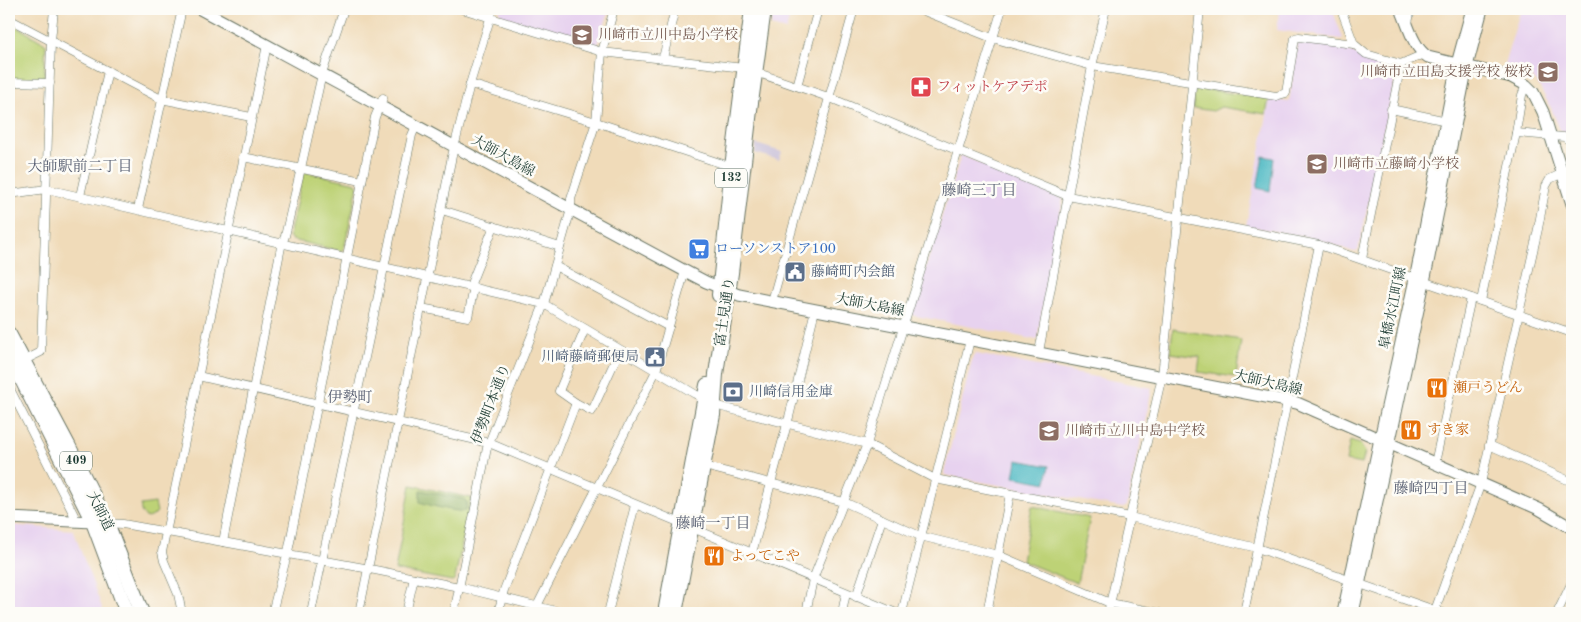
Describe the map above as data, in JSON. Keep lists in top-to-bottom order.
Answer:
{
  "streets": {
    "highway": [
      "132",
      "富士見通り",
      "409",
      "大師道"
    ],
    "street": ["大師大島線", "皐橋水江町線", "伊勢町本通り"]
  },
  "crossings": [
    ["大師大島線", "皐橋水江町線"],
    ["大師大島線", "富士見通り"],
    ["大師大島線", "伊勢町本通り"]
  ],
  "districts": [
    "大師駅前二丁目",
    "藤崎三丁目",
    "伊勢町",
    "藤崎四丁目",
    "藤崎一丁目"
  ],
  "places": {
    "school or university": [
      "川崎市立川中島小学校",
      "川崎市立田島支援学校 桜校",
      "川崎市立藤崎小学校",
      "川崎市立川中島中学校"
    ],
    "pharmacy": ["フィットケアデポ"],
    "supermarket": ["ローソンストア100"],
    "public building": ["藤崎町内会館", "川崎藤崎郵便局"],
    "restaurant": ["瀬戸うどん", "すき家", "よってこや"],
    "bank": ["川崎信用金庫"]
  }
}
